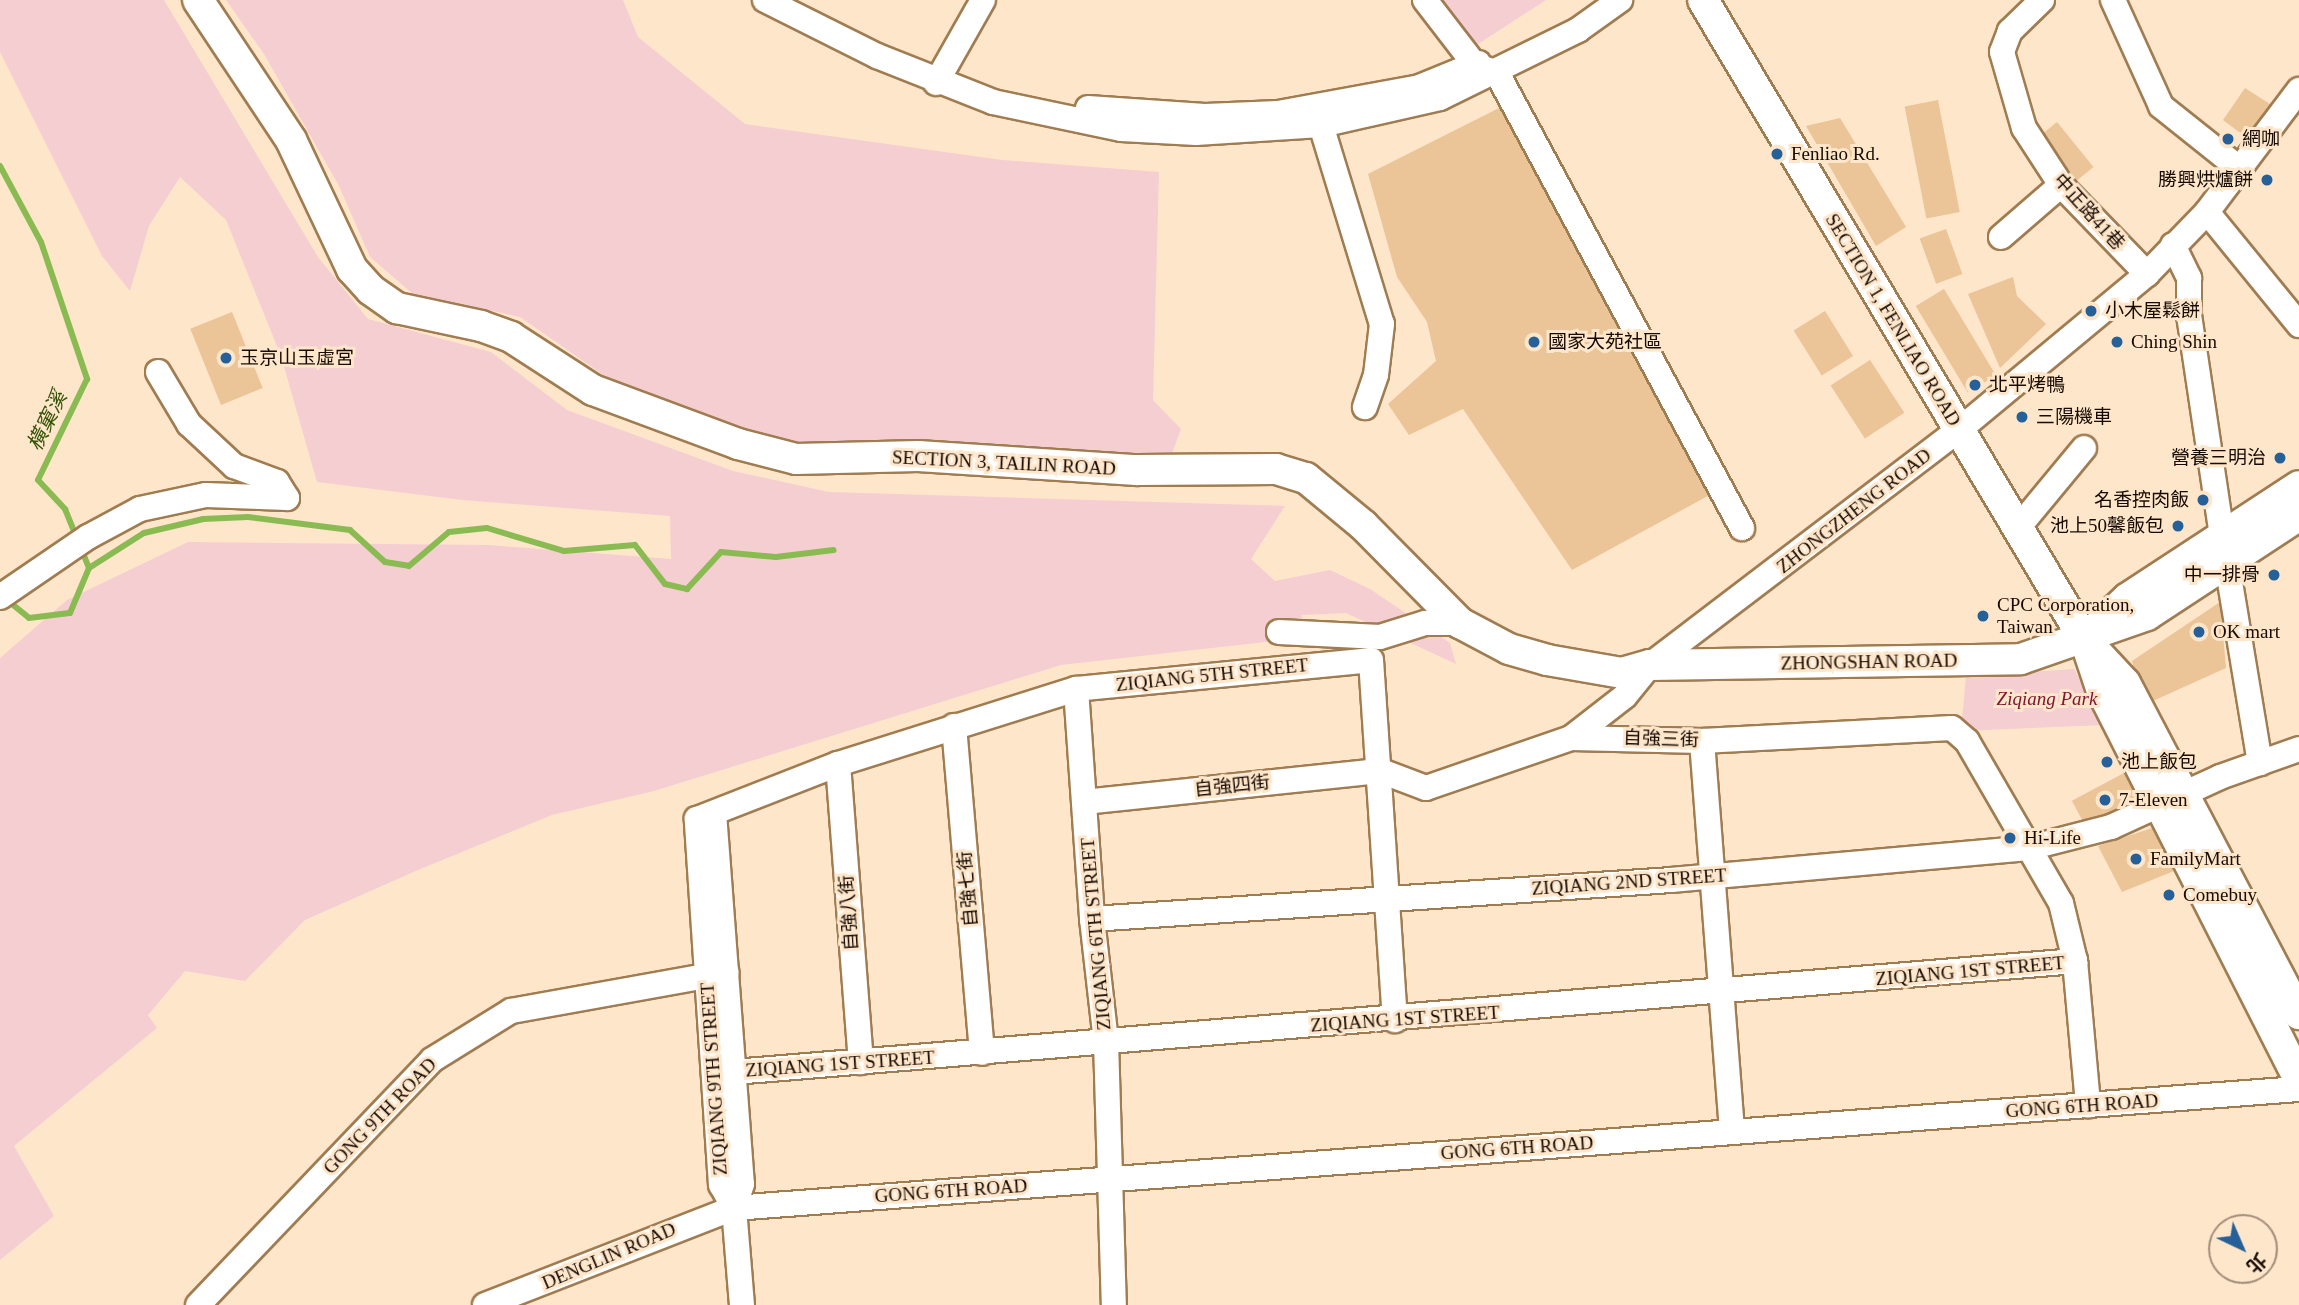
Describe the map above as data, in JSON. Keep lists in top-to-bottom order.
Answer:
{
  "streets": {
    "main road": ["SECTION 1, FENLIAO ROAD", "SECTION 3, TAILIN ROAD", "ZHONGSHAN ROAD"],
    "street": [
      "中正路41巷",
      "ZHONGZHENG ROAD",
      "ZIQIANG 5TH STREET",
      "自強三街",
      "自強四街",
      "ZIQIANG 2ND STREET",
      "自強七街",
      "自強八街",
      "ZIQIANG 6TH STREET",
      "ZIQIANG 1ST STREET",
      "ZIQIANG 9TH STREET",
      "GONG 6TH ROAD",
      "GONG 9TH ROAD",
      "DENGLIN ROAD"
    ]
  },
  "crossings": [
    ["中正路41巷", "ZHONGZHENG ROAD"],
    ["SECTION 1, FENLIAO ROAD", "ZHONGZHENG ROAD"],
    ["SECTION 1, FENLIAO ROAD", "ZHONGSHAN ROAD"],
    ["SECTION 1, FENLIAO ROAD", "ZIQIANG 2ND STREET"],
    ["SECTION 3, TAILIN ROAD", "ZHONGZHENG ROAD"],
    ["SECTION 3, TAILIN ROAD", "ZHONGSHAN ROAD"],
    ["ZHONGZHENG ROAD", "ZHONGSHAN ROAD"],
    ["ZHONGZHENG ROAD", "自強三街"],
    ["ZIQIANG 5TH STREET", "自強三街"],
    ["ZIQIANG 5TH STREET", "自強四街"],
    ["ZIQIANG 5TH STREET", "ZIQIANG 2ND STREET"],
    ["ZIQIANG 5TH STREET", "自強七街"],
    ["ZIQIANG 5TH STREET", "自強八街"],
    ["ZIQIANG 5TH STREET", "ZIQIANG 6TH STREET"],
    ["ZIQIANG 5TH STREET", "ZIQIANG 1ST STREET"],
    ["ZIQIANG 5TH STREET", "ZIQIANG 9TH STREET"],
    ["自強三街", "自強四街"],
    ["自強三街", "ZIQIANG 2ND STREET"],
    ["自強四街", "ZIQIANG 6TH STREET"],
    ["ZIQIANG 2ND STREET", "ZIQIANG 6TH STREET"],
    ["自強七街", "ZIQIANG 1ST STREET"],
    ["自強八街", "ZIQIANG 1ST STREET"],
    ["ZIQIANG 6TH STREET", "ZIQIANG 1ST STREET"],
    ["ZIQIANG 6TH STREET", "GONG 6TH ROAD"],
    ["ZIQIANG 1ST STREET", "ZIQIANG 9TH STREET"],
    ["ZIQIANG 9TH STREET", "GONG 6TH ROAD"],
    ["ZIQIANG 9TH STREET", "GONG 9TH ROAD"],
    ["ZIQIANG 9TH STREET", "DENGLIN ROAD"],
    ["GONG 6TH ROAD", "DENGLIN ROAD"]
  ],
  "water": ["橫窠溪"],
  "parks": ["Ziqiang Park"],
  "places": [
    "網咖",
    "Fenliao Rd.",
    "勝興烘爐餅",
    "小木屋鬆餅",
    "國家大苑社區",
    "Ching Shin",
    "玉京山玉虛宮",
    "北平烤鴨",
    "三陽機車",
    "營養三明治",
    "名香控肉飯",
    "池上50馨飯包",
    "中一排骨",
    "CPC Corporation, Taiwan",
    "OK mart",
    "池上飯包",
    "7-Eleven",
    "Hi-Life",
    "FamilyMart",
    "Comebuy"
  ],
  "north": "bottom right"
}
